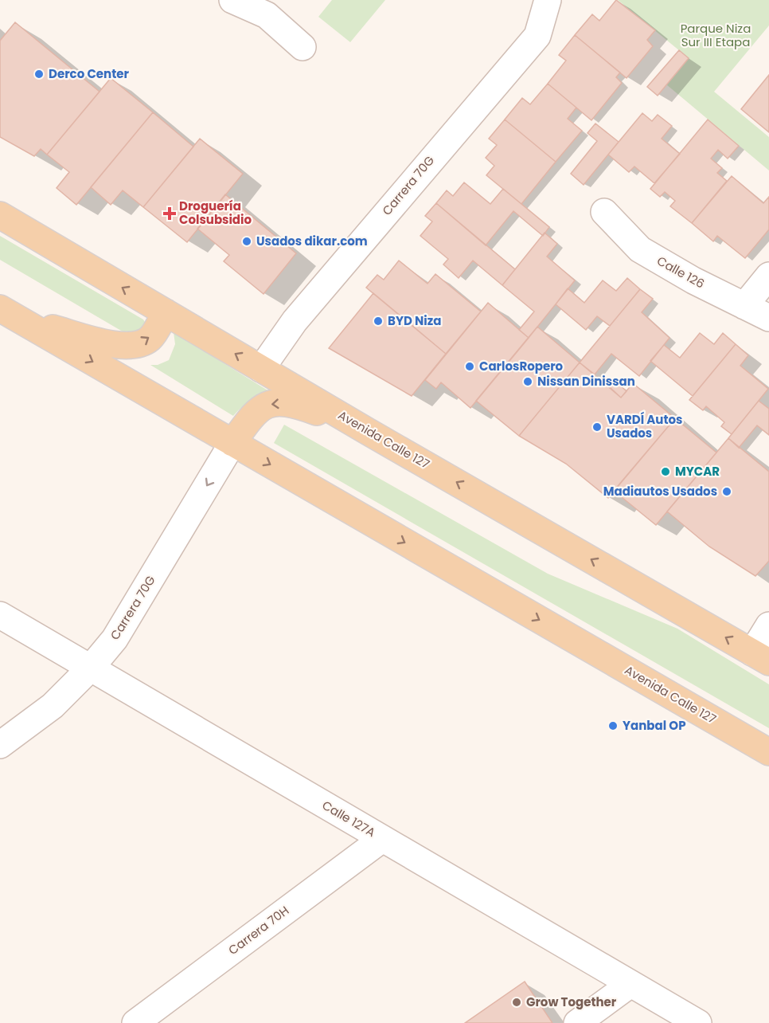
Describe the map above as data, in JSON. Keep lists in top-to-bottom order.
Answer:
{
  "streets": {
    "main road": ["Avenida Calle 127"],
    "street": [
      "Carrera 70G",
      "Calle 126",
      "Calle 127A",
      "Carrera 70H"
    ]
  },
  "crossings": [
    ["Carrera 70G", "Avenida Calle 127"],
    ["Carrera 70G", "Calle 127A"],
    ["Calle 127A", "Carrera 70H"]
  ],
  "parks": ["Parque Niza Sur III Etapa"],
  "places": {
    "other": [
      "Derco Center",
      "Usados dikar.com",
      "BYD Niza",
      "CarlosRopero",
      "Nissan Dinissan",
      "VARDÍ Autos Usados",
      "MYCAR",
      "Madiautos Usados",
      "Yanbal OP",
      "Grow Together"
    ],
    "health": ["Droguería Colsubsidio"]
  }
}
